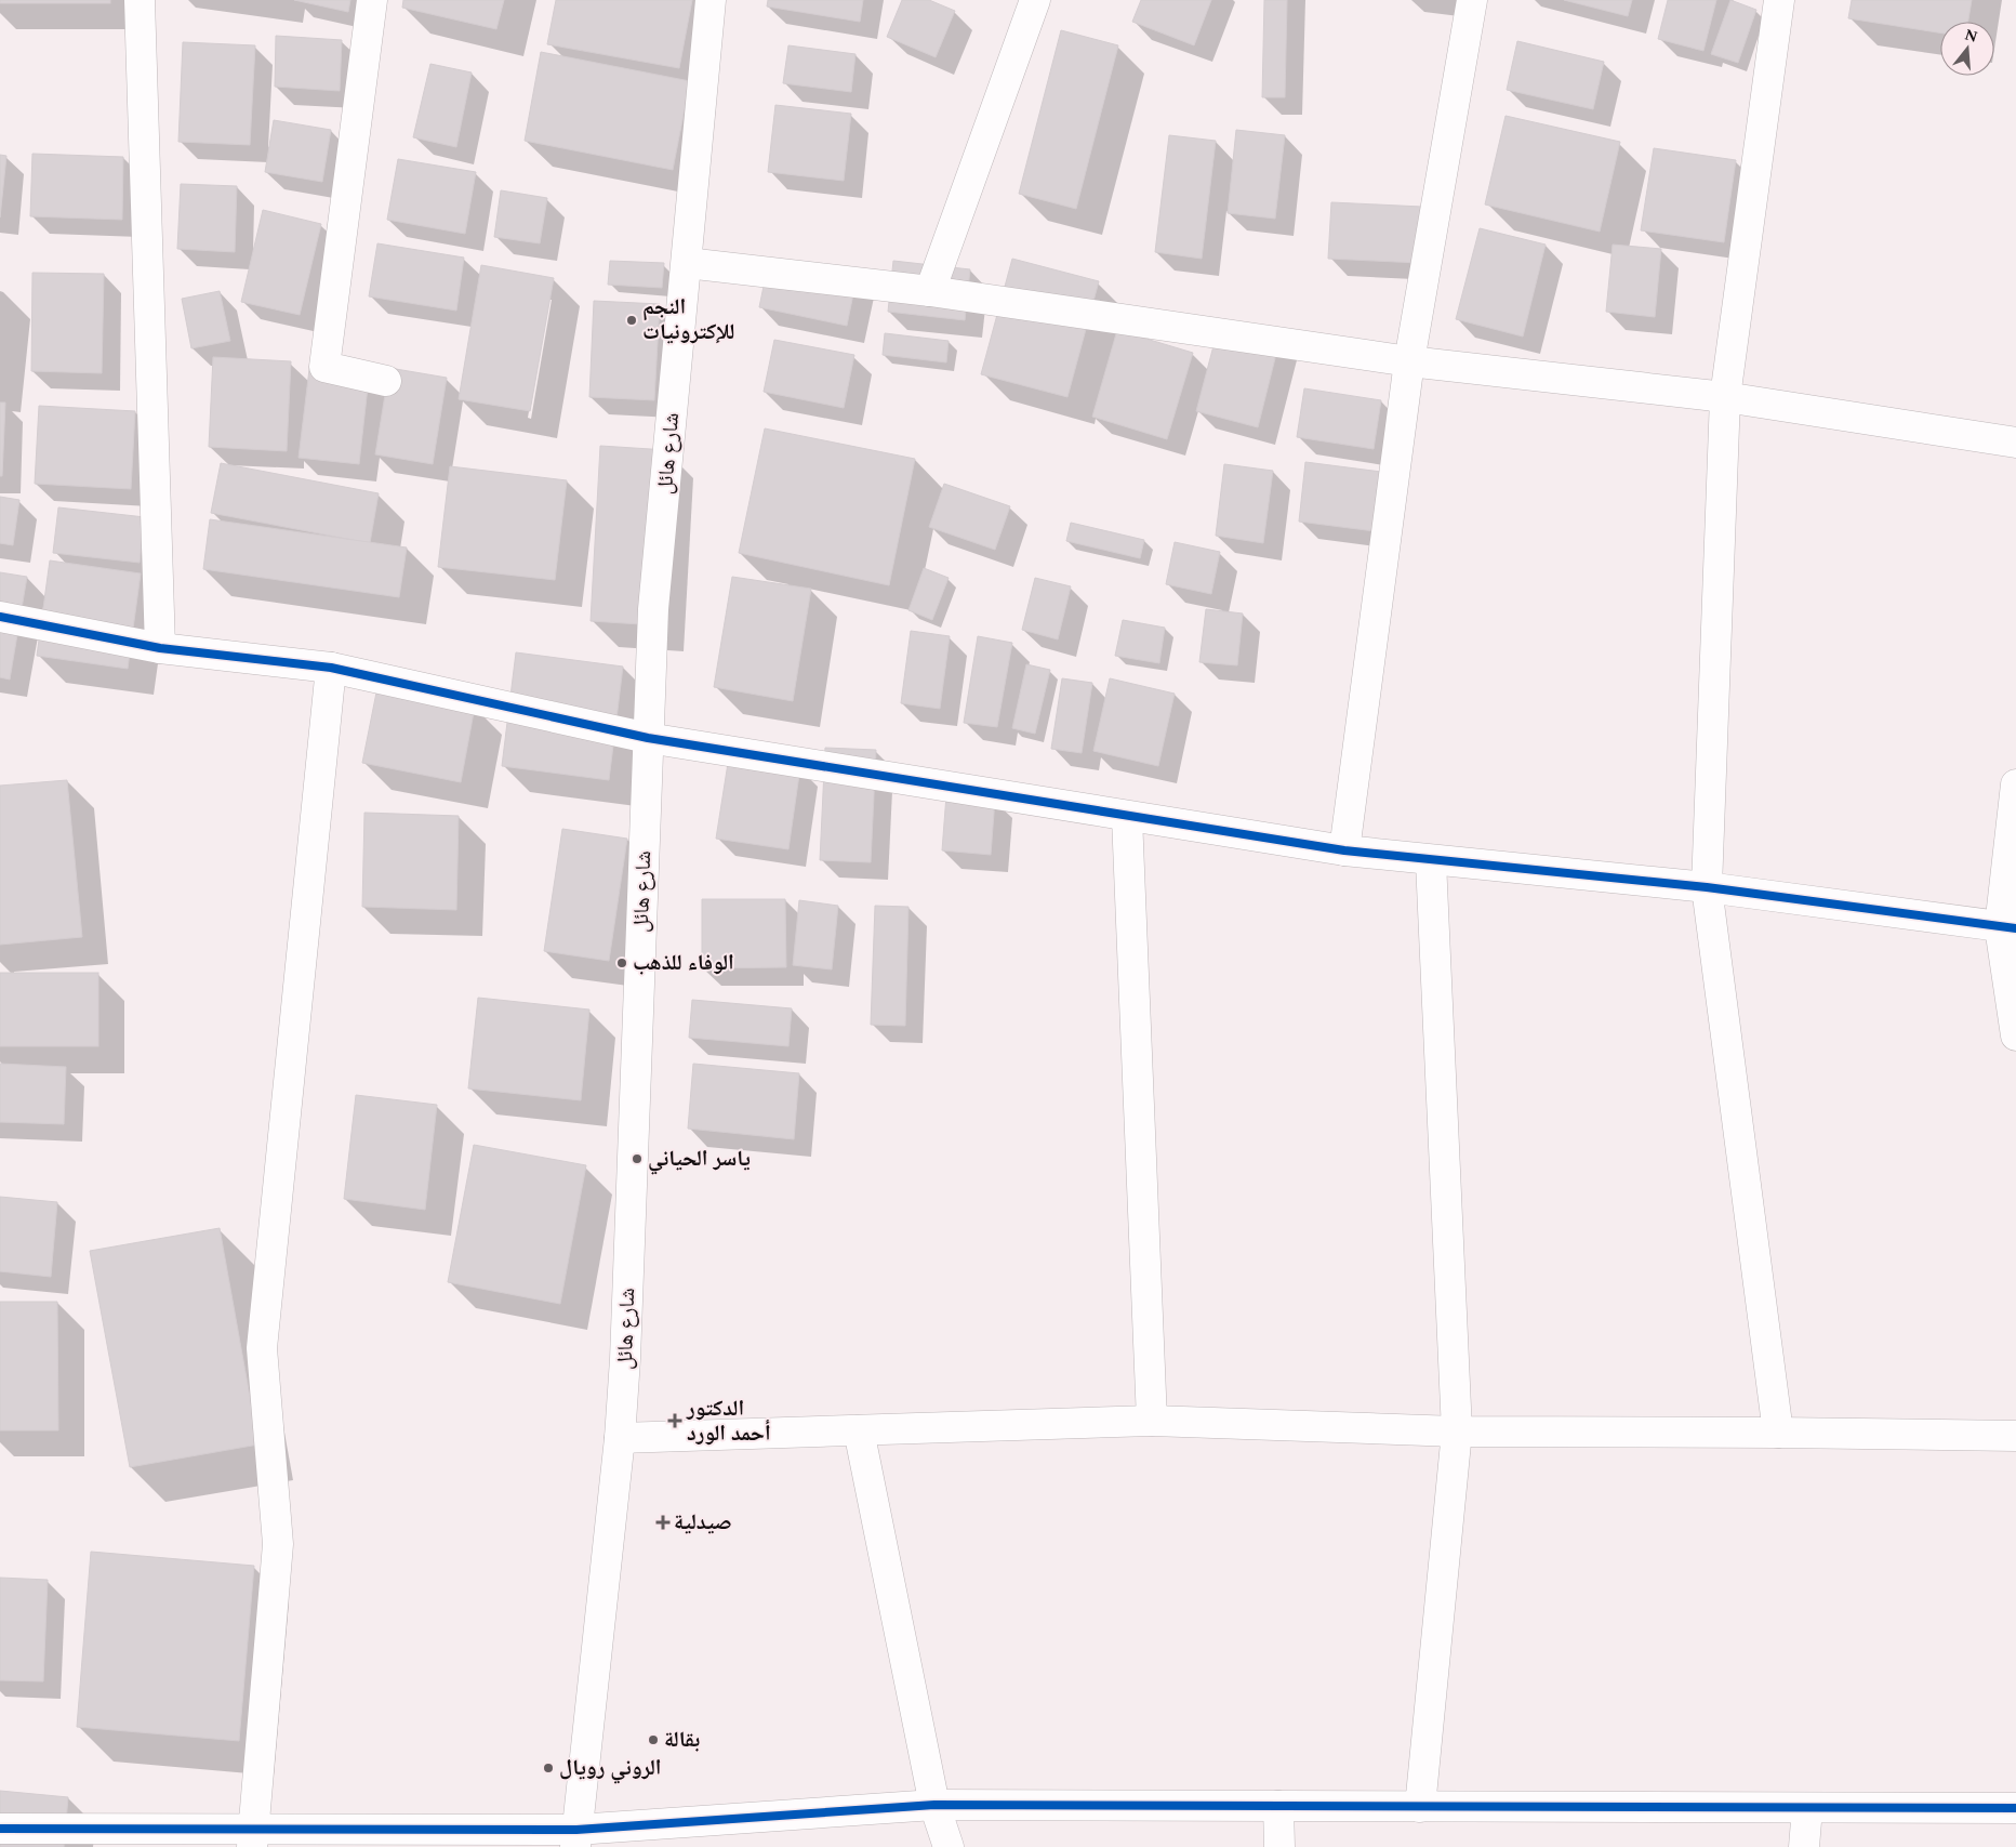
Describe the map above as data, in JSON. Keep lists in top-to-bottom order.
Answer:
{
  "streets": {
    "street": ["شارع هائل"]
  },
  "places": {
    "other": [
      "النجم للإكترونيات",
      "الوفاء للذهب",
      "ياسر الحياني",
      "بقالة",
      "الروني رويال"
    ],
    "health": ["الدكتور أحمد الورد", "صيدلية"]
  },
  "north": "top"
}
